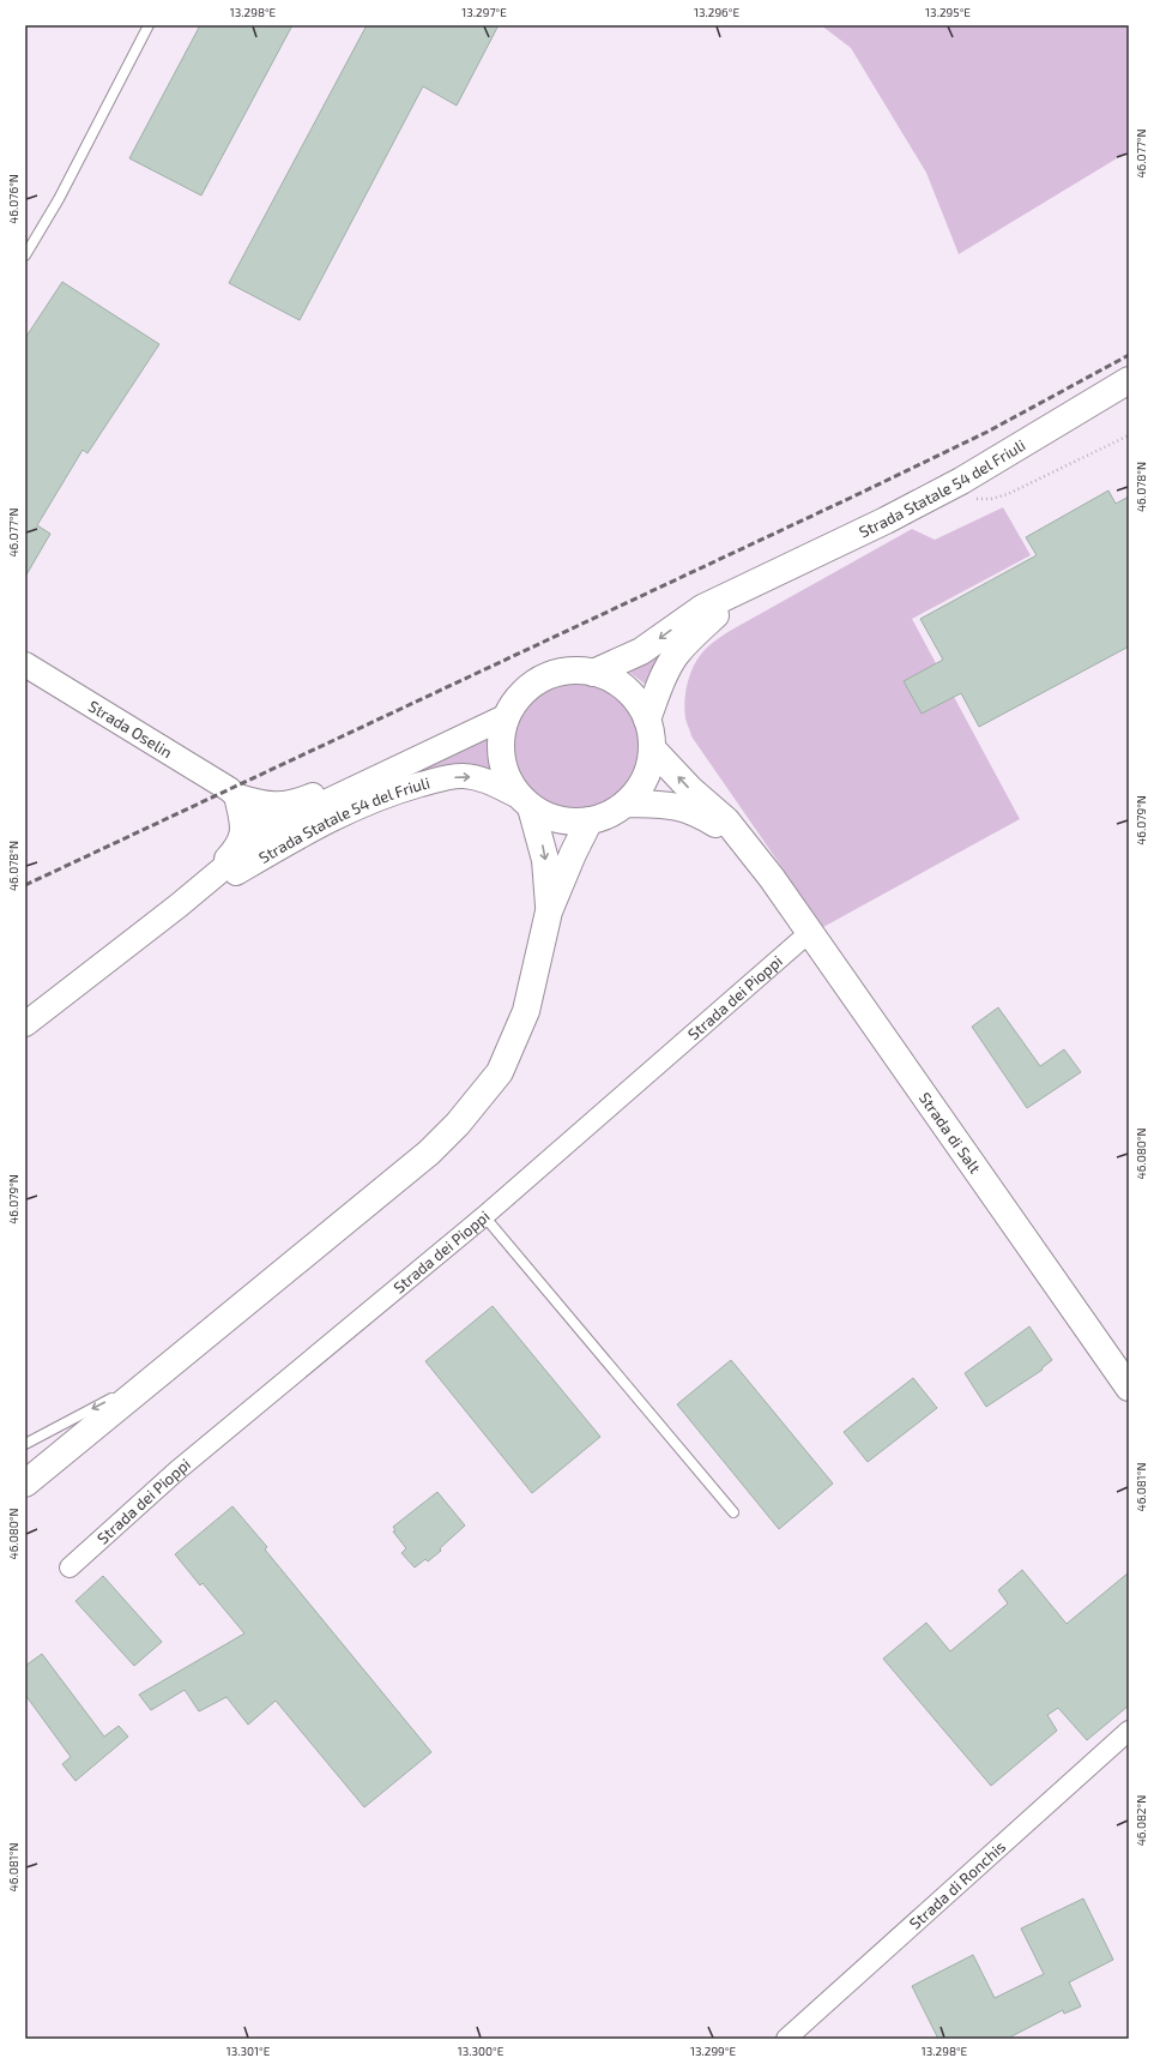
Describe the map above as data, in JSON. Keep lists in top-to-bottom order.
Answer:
{
  "streets": {
    "main road": ["Strada Statale 54 del Friuli", "Strada di Salt"],
    "street": ["Strada Oselin", "Strada dei Pioppi", "Strada di Ronchis"]
  },
  "crossings": [
    ["Strada Statale 54 del Friuli", "Strada Oselin"],
    ["Strada dei Pioppi", "Strada di Salt"]
  ],
  "coordinates": [
    "13.298°E",
    "13.297°E",
    "13.296°E",
    "13.295°E",
    "46.077°N",
    "46.076°N",
    "46.078°N",
    "46.079°N",
    "46.080°N",
    "46.081°N",
    "46.082°N",
    "13.301°E",
    "13.300°E",
    "13.299°E"
  ]
}
